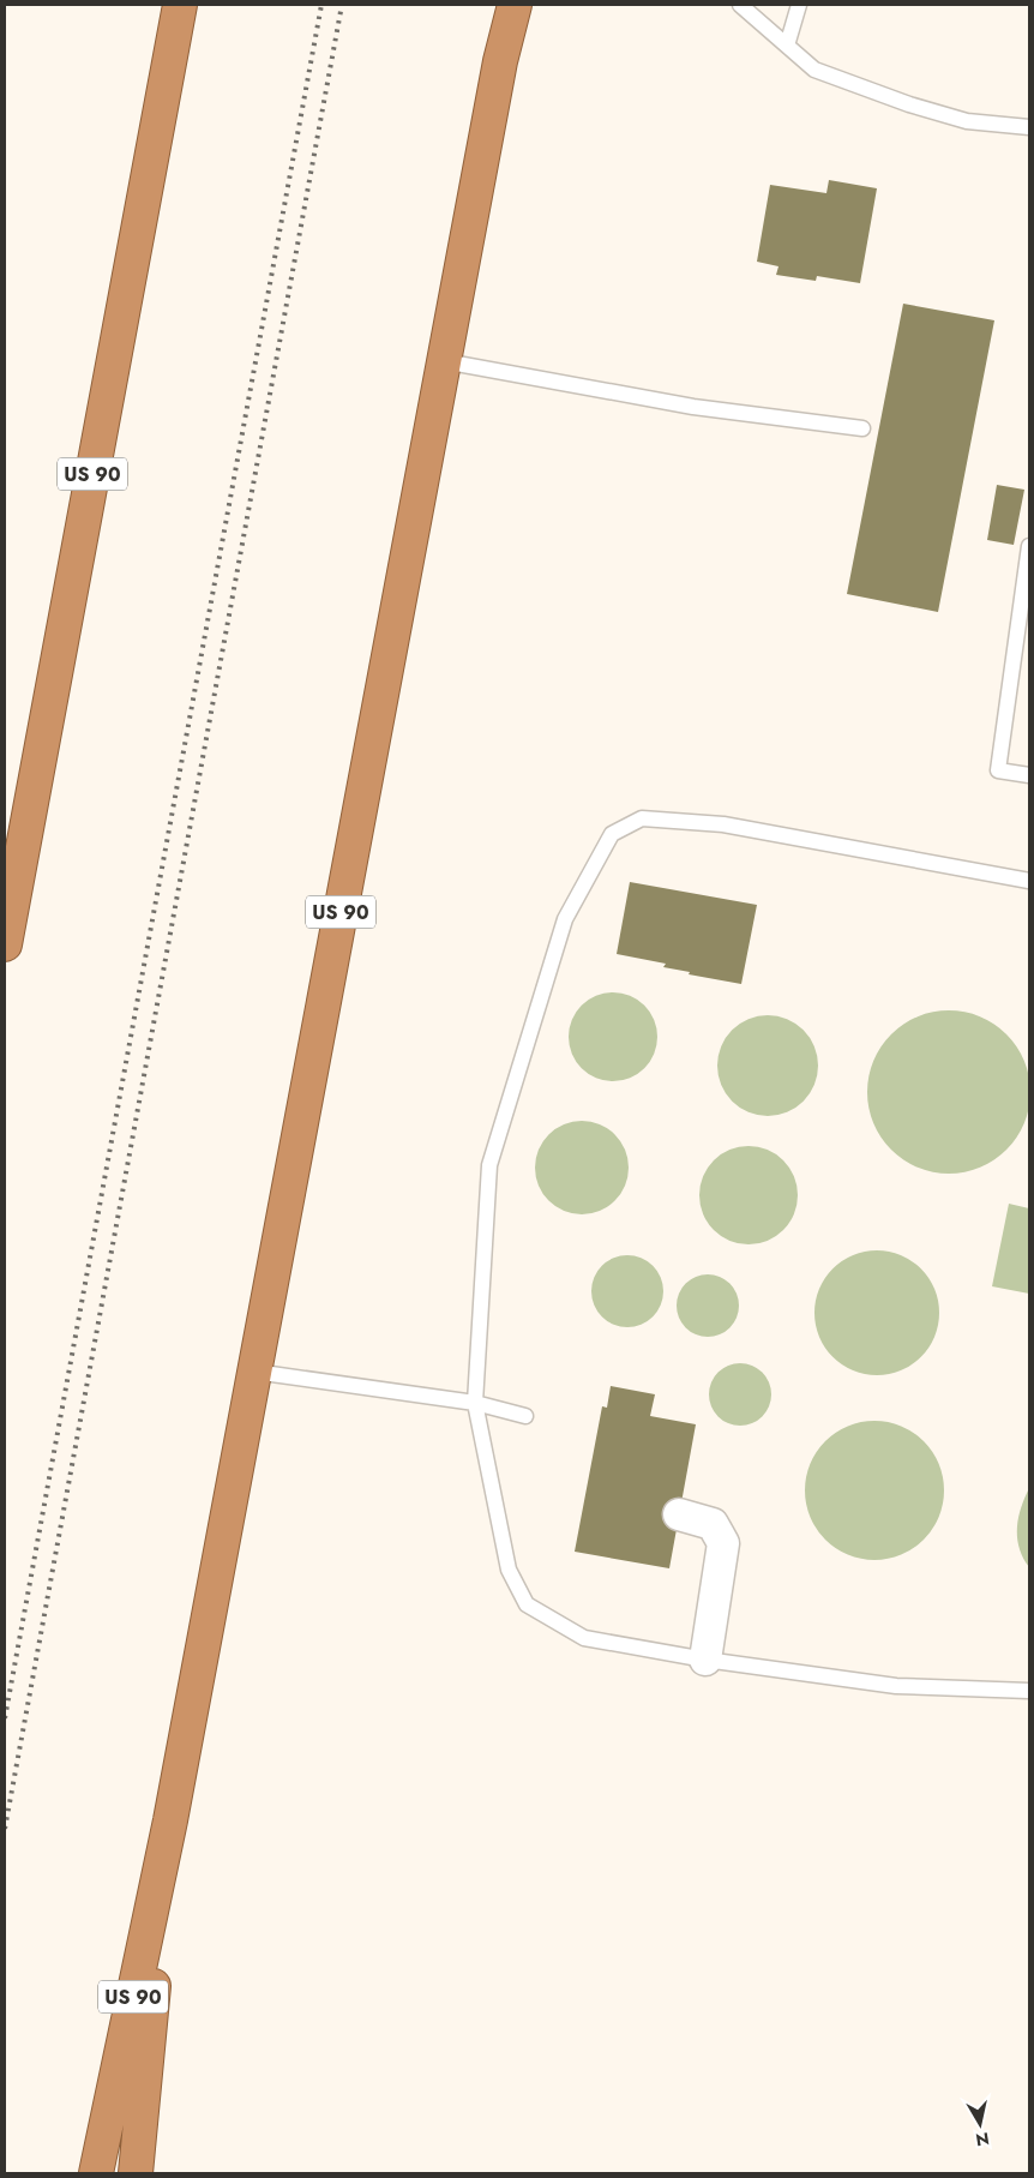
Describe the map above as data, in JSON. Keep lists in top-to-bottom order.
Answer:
{
  "streets": {
    "highway": ["US 90"]
  },
  "north": "bottom"
}
